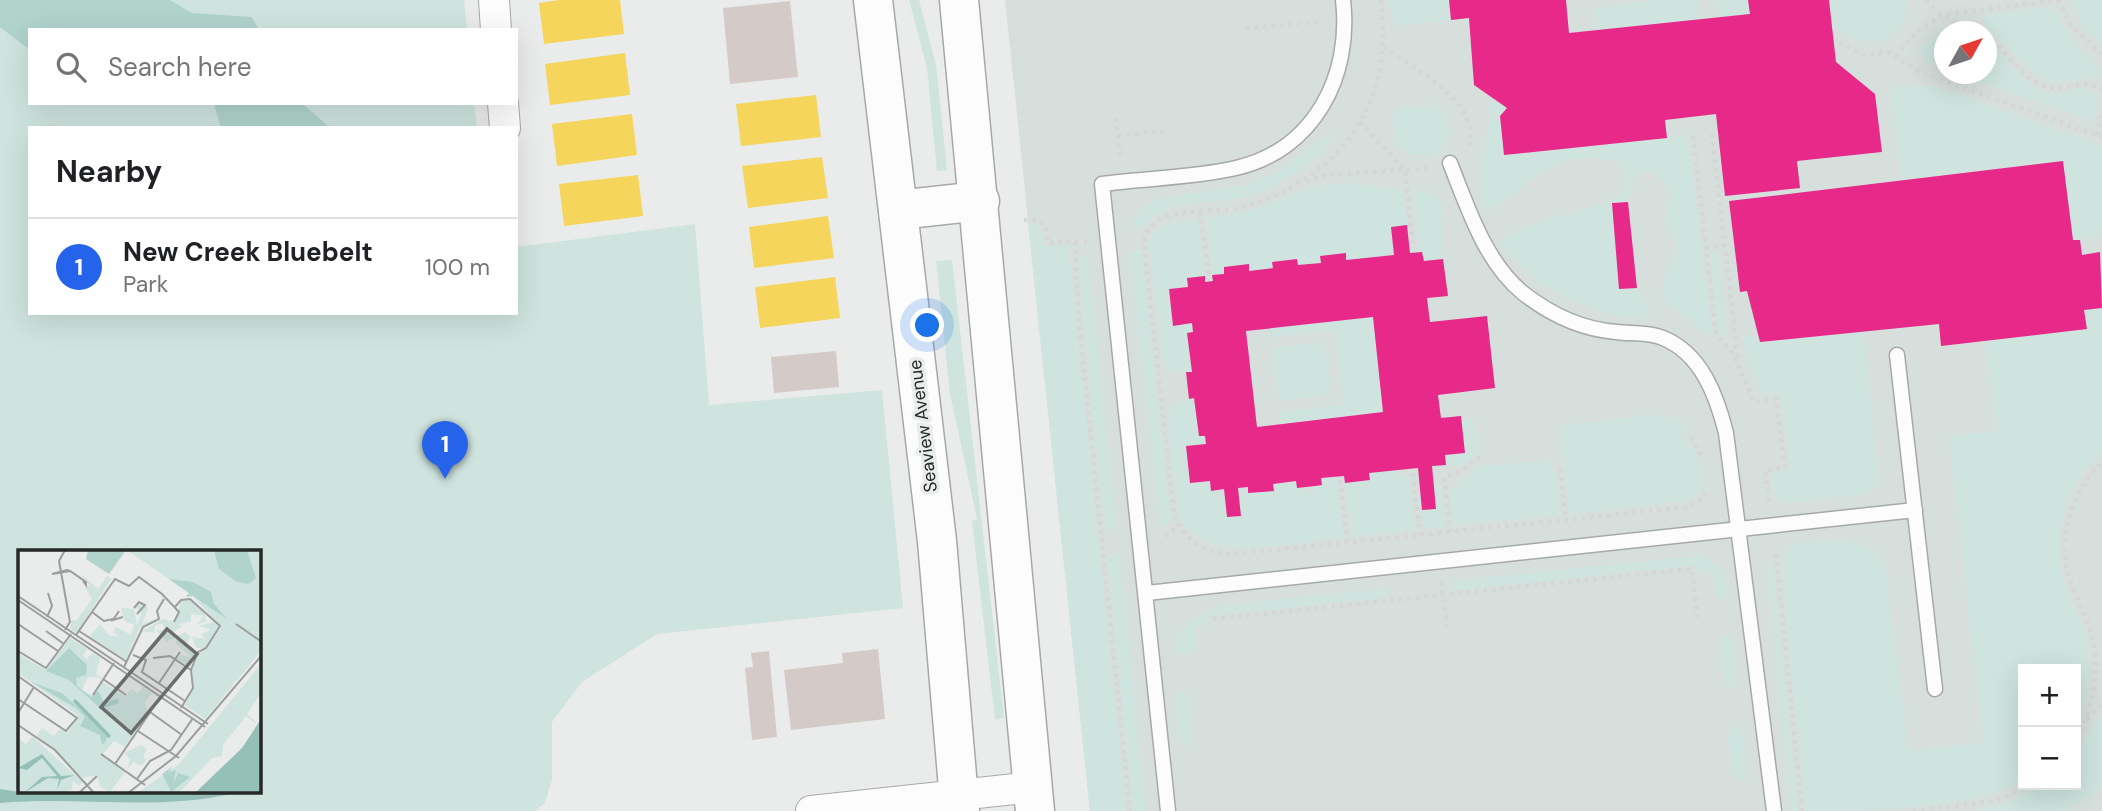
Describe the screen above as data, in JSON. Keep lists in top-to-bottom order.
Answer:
{
  "streets": {
    "street": ["Seaview Avenue"]
  },
  "north": "top right",
  "page": {
    "search": "Search here",
    "heading": "Nearby",
    "list": [
      {
        "mark": "1",
        "name": "New Creek Bluebelt",
        "note": "Park",
        "value": "100 m"
      }
    ],
    "pins": "1",
    "map_buttons": ["+", "−"]
  }
}
